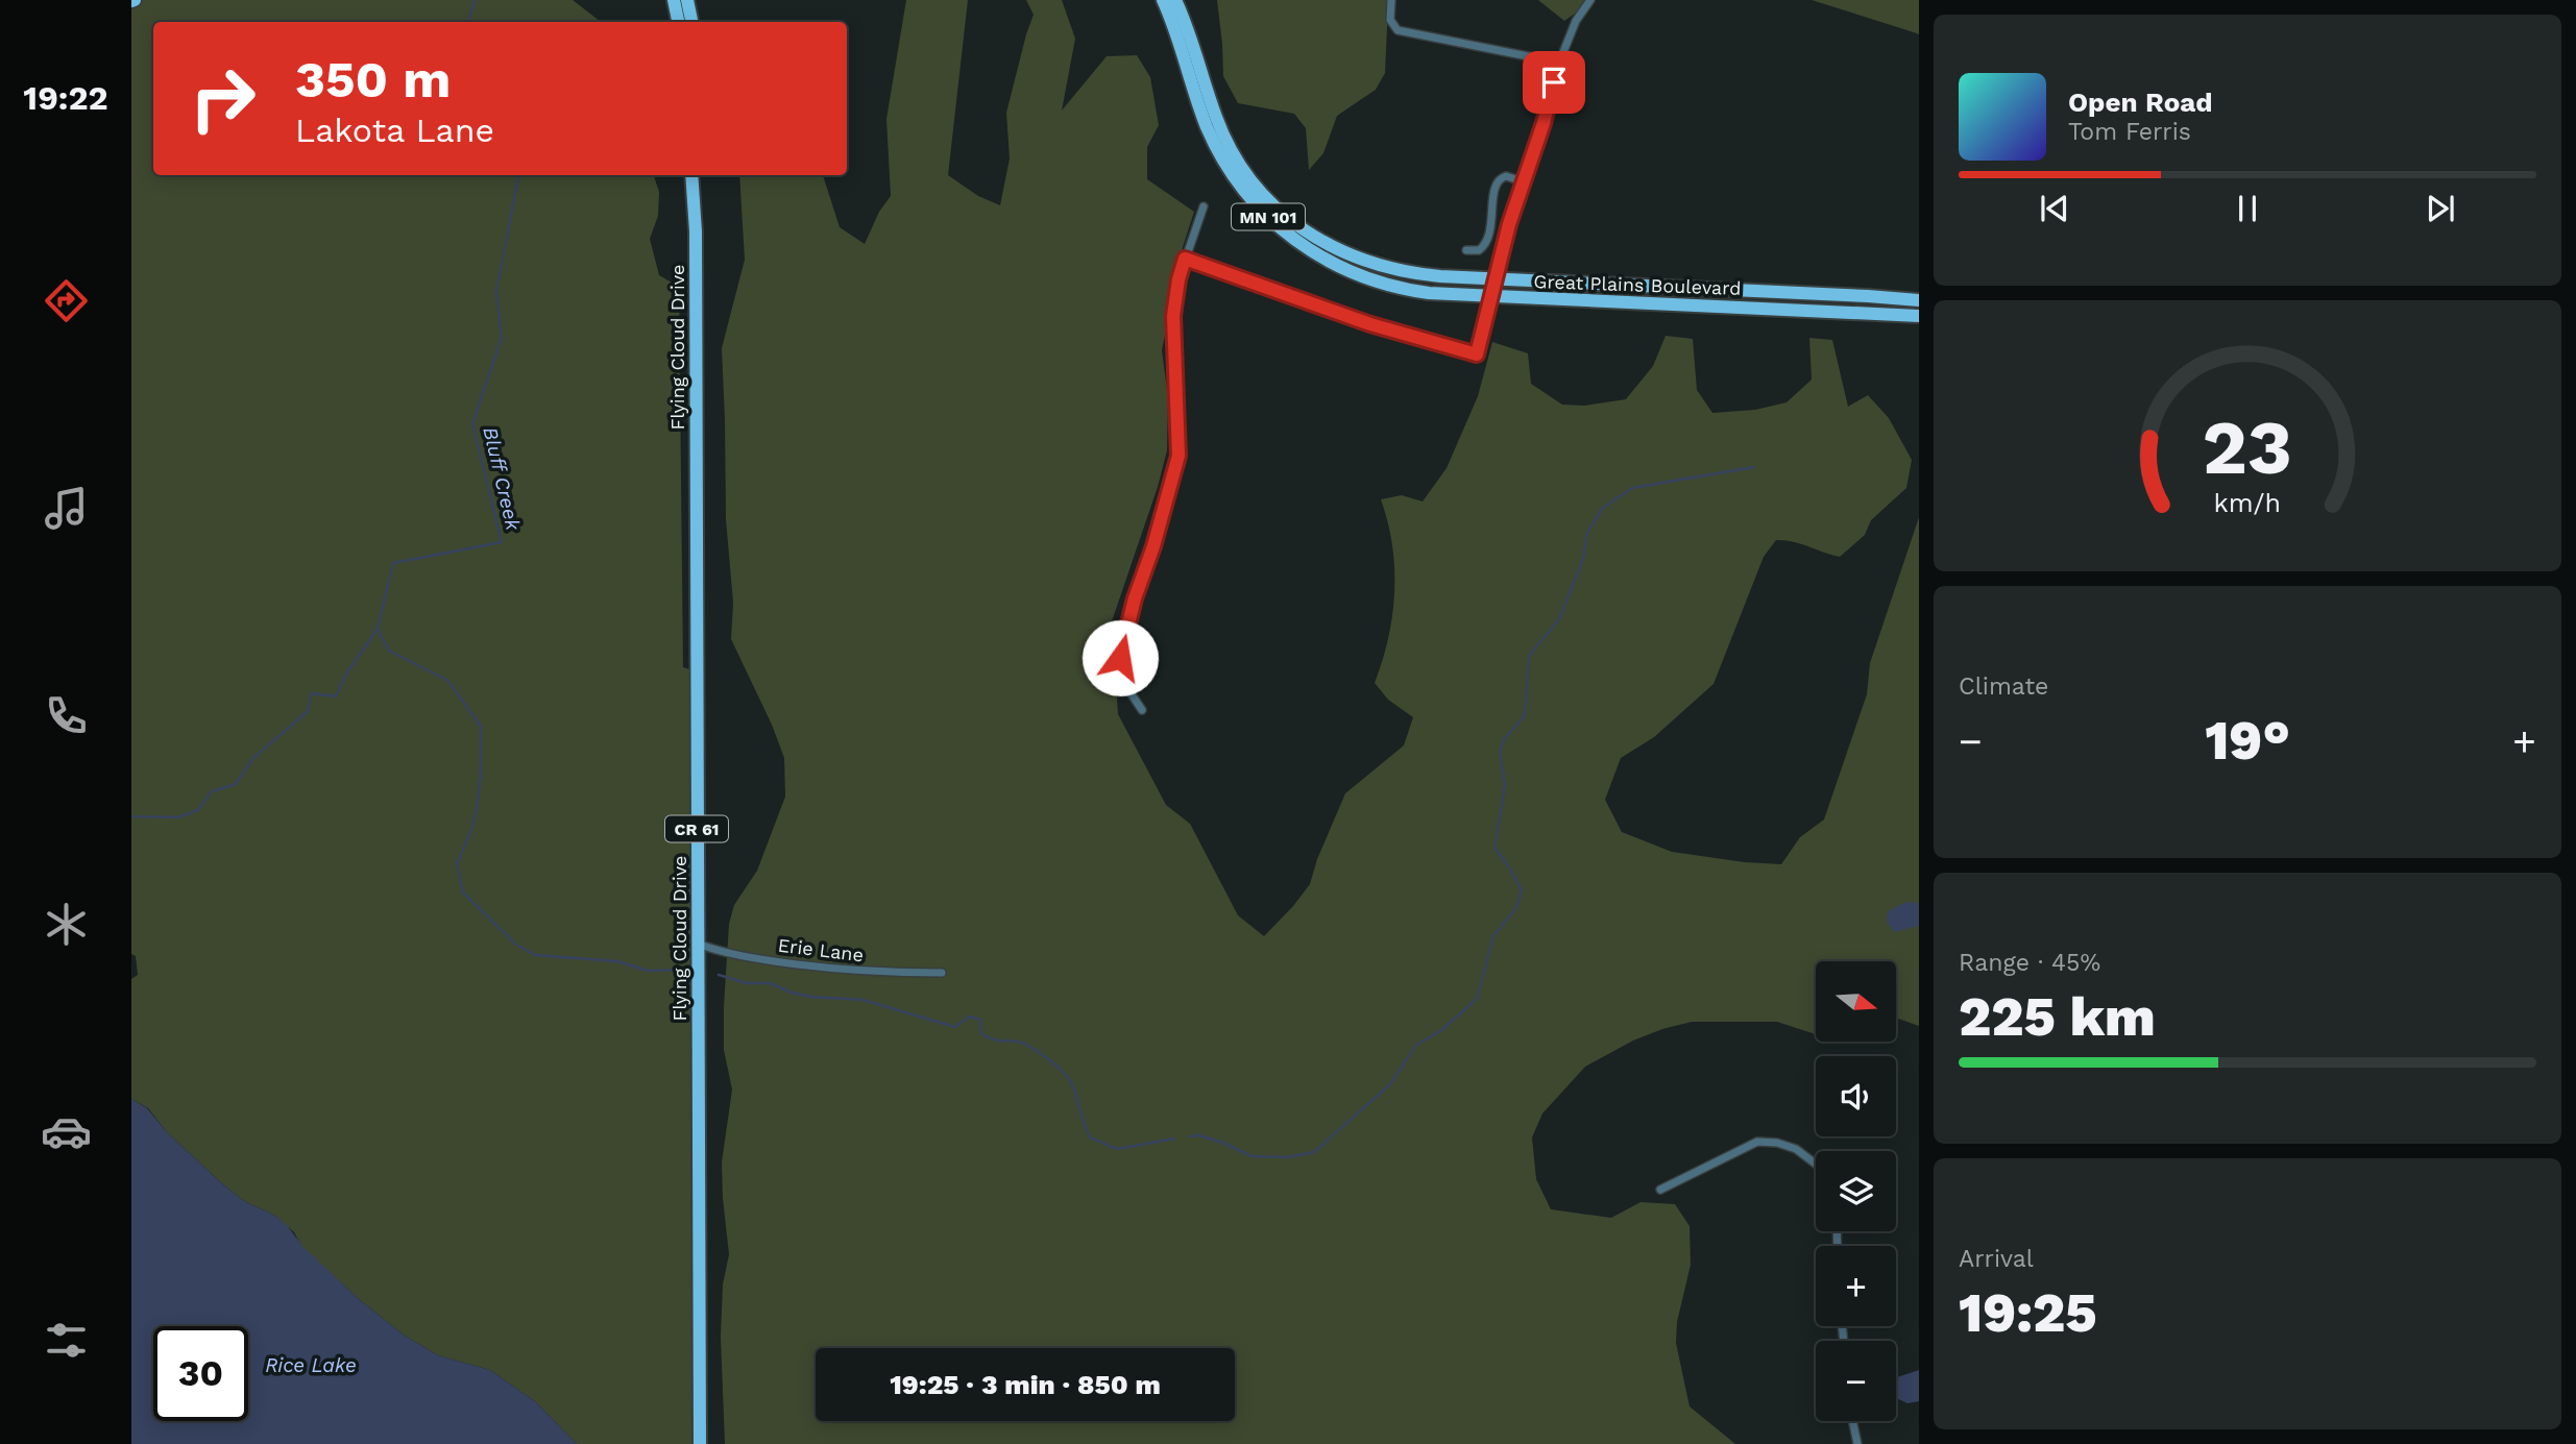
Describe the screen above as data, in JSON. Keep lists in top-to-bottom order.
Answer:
{
  "streets": {
    "main road": [
      "MN 101",
      "Great Plains Boulevard",
      "Flying Cloud Drive",
      "CR 61"
    ],
    "street": ["Erie Lane"]
  },
  "crossings": [
    ["Flying Cloud Drive", "Erie Lane"]
  ],
  "water": ["Bluff Creek", "Rice Lake"],
  "north": "right",
  "page": {
    "tabs": "19:22",
    "turn": ["350 m", "Lakota Lane"],
    "song": ["Open Road", "Tom Ferris"],
    "tile": [
      "Climate",
      ["Range · 45%", "225 km"],
      ["Arrival", "19:25"]
    ],
    "heat": ["−", "19°", "+"],
    "map_buttons": ["+", "−"],
    "limit": "30",
    "trip": "19:25 · 3 min · 850 m",
    "gauge": ["23", "km/h"]
  }
}
